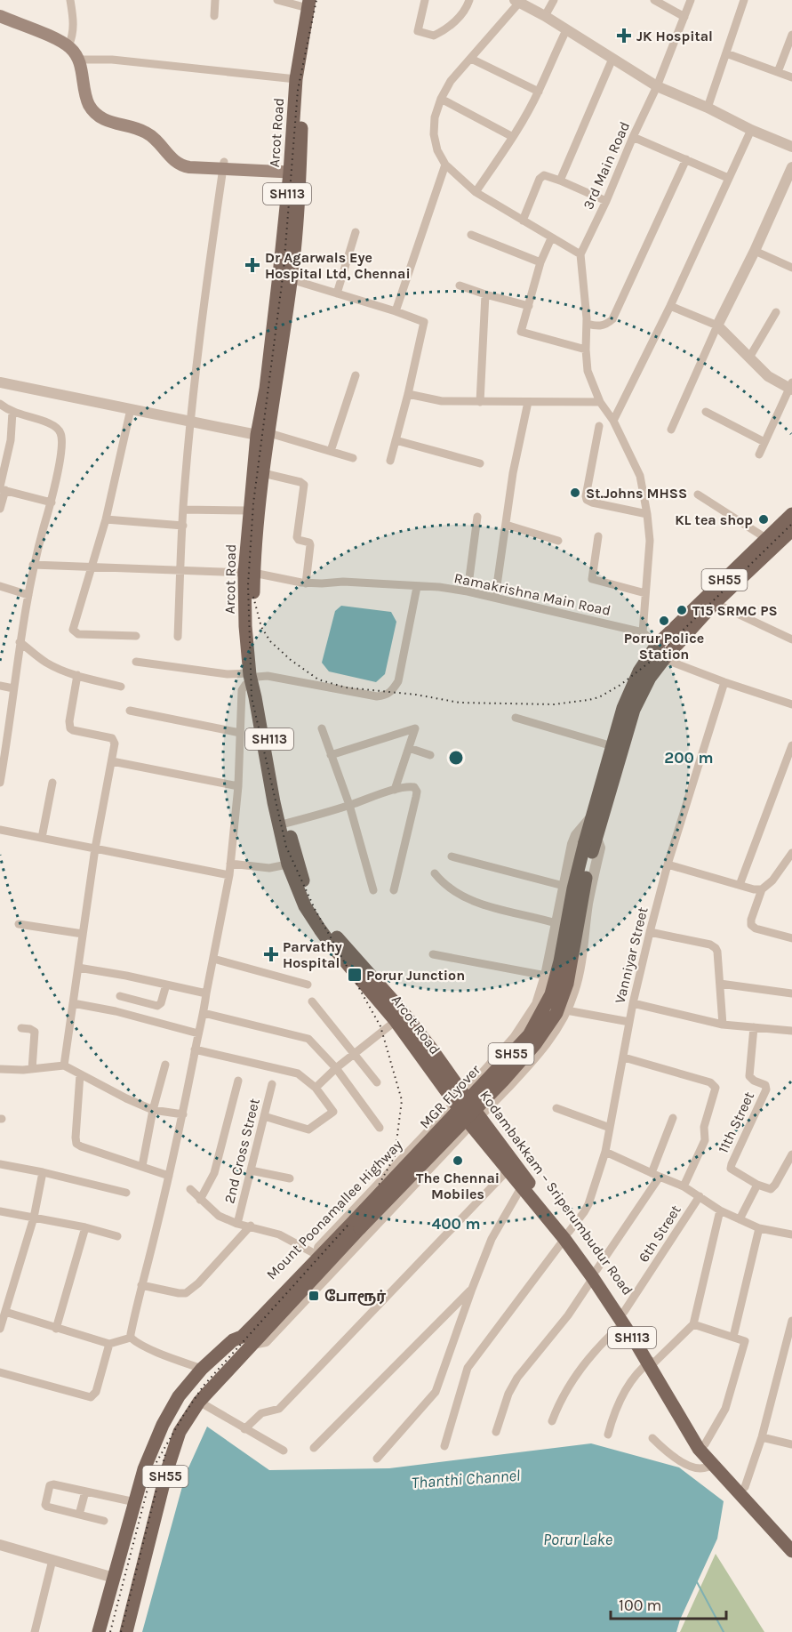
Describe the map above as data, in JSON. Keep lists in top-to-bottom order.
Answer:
{
  "streets": {
    "main road": [
      "Arcot Road",
      "SH113",
      "SH55",
      "MGR FLyover",
      "Kodambakkam – Sriperumbudur Road"
    ],
    "street": [
      "3rd Main Road",
      "Ramakrishna Main Road",
      "Vanniyar Street",
      "11th Street",
      "2nd Cross Street",
      "Mount Poonamallee Highway",
      "6th Street"
    ]
  },
  "crossings": [
    ["Arcot Road", "Ramakrishna Main Road"],
    ["Arcot Road", "Kodambakkam – Sriperumbudur Road"],
    ["Arcot Road", "Mount Poonamallee Highway"],
    ["SH55", "MGR FLyover"],
    ["SH55", "Mount Poonamallee Highway"],
    ["Vanniyar Street", "Kodambakkam – Sriperumbudur Road"],
    ["MGR FLyover", "Mount Poonamallee Highway"],
    ["Kodambakkam – Sriperumbudur Road", "Mount Poonamallee Highway"],
    ["Kodambakkam – Sriperumbudur Road", "6th Street"]
  ],
  "water": ["Thanthi Channel", "Porur Lake"],
  "places": {
    "health": ["JK Hospital", "Dr Agarwals Eye Hospital Ltd, Chennai", "Parvathy Hospital"],
    "other": [
      "St.Johns MHSS",
      "KL tea shop",
      "T15 SRMC PS",
      "Porur Police Station",
      "The Chennai Mobiles"
    ],
    "transit": ["Porur Junction", "போரூர்"]
  },
  "scale_bar": "100 m",
  "rings": ["200 m", "400 m"]
}
